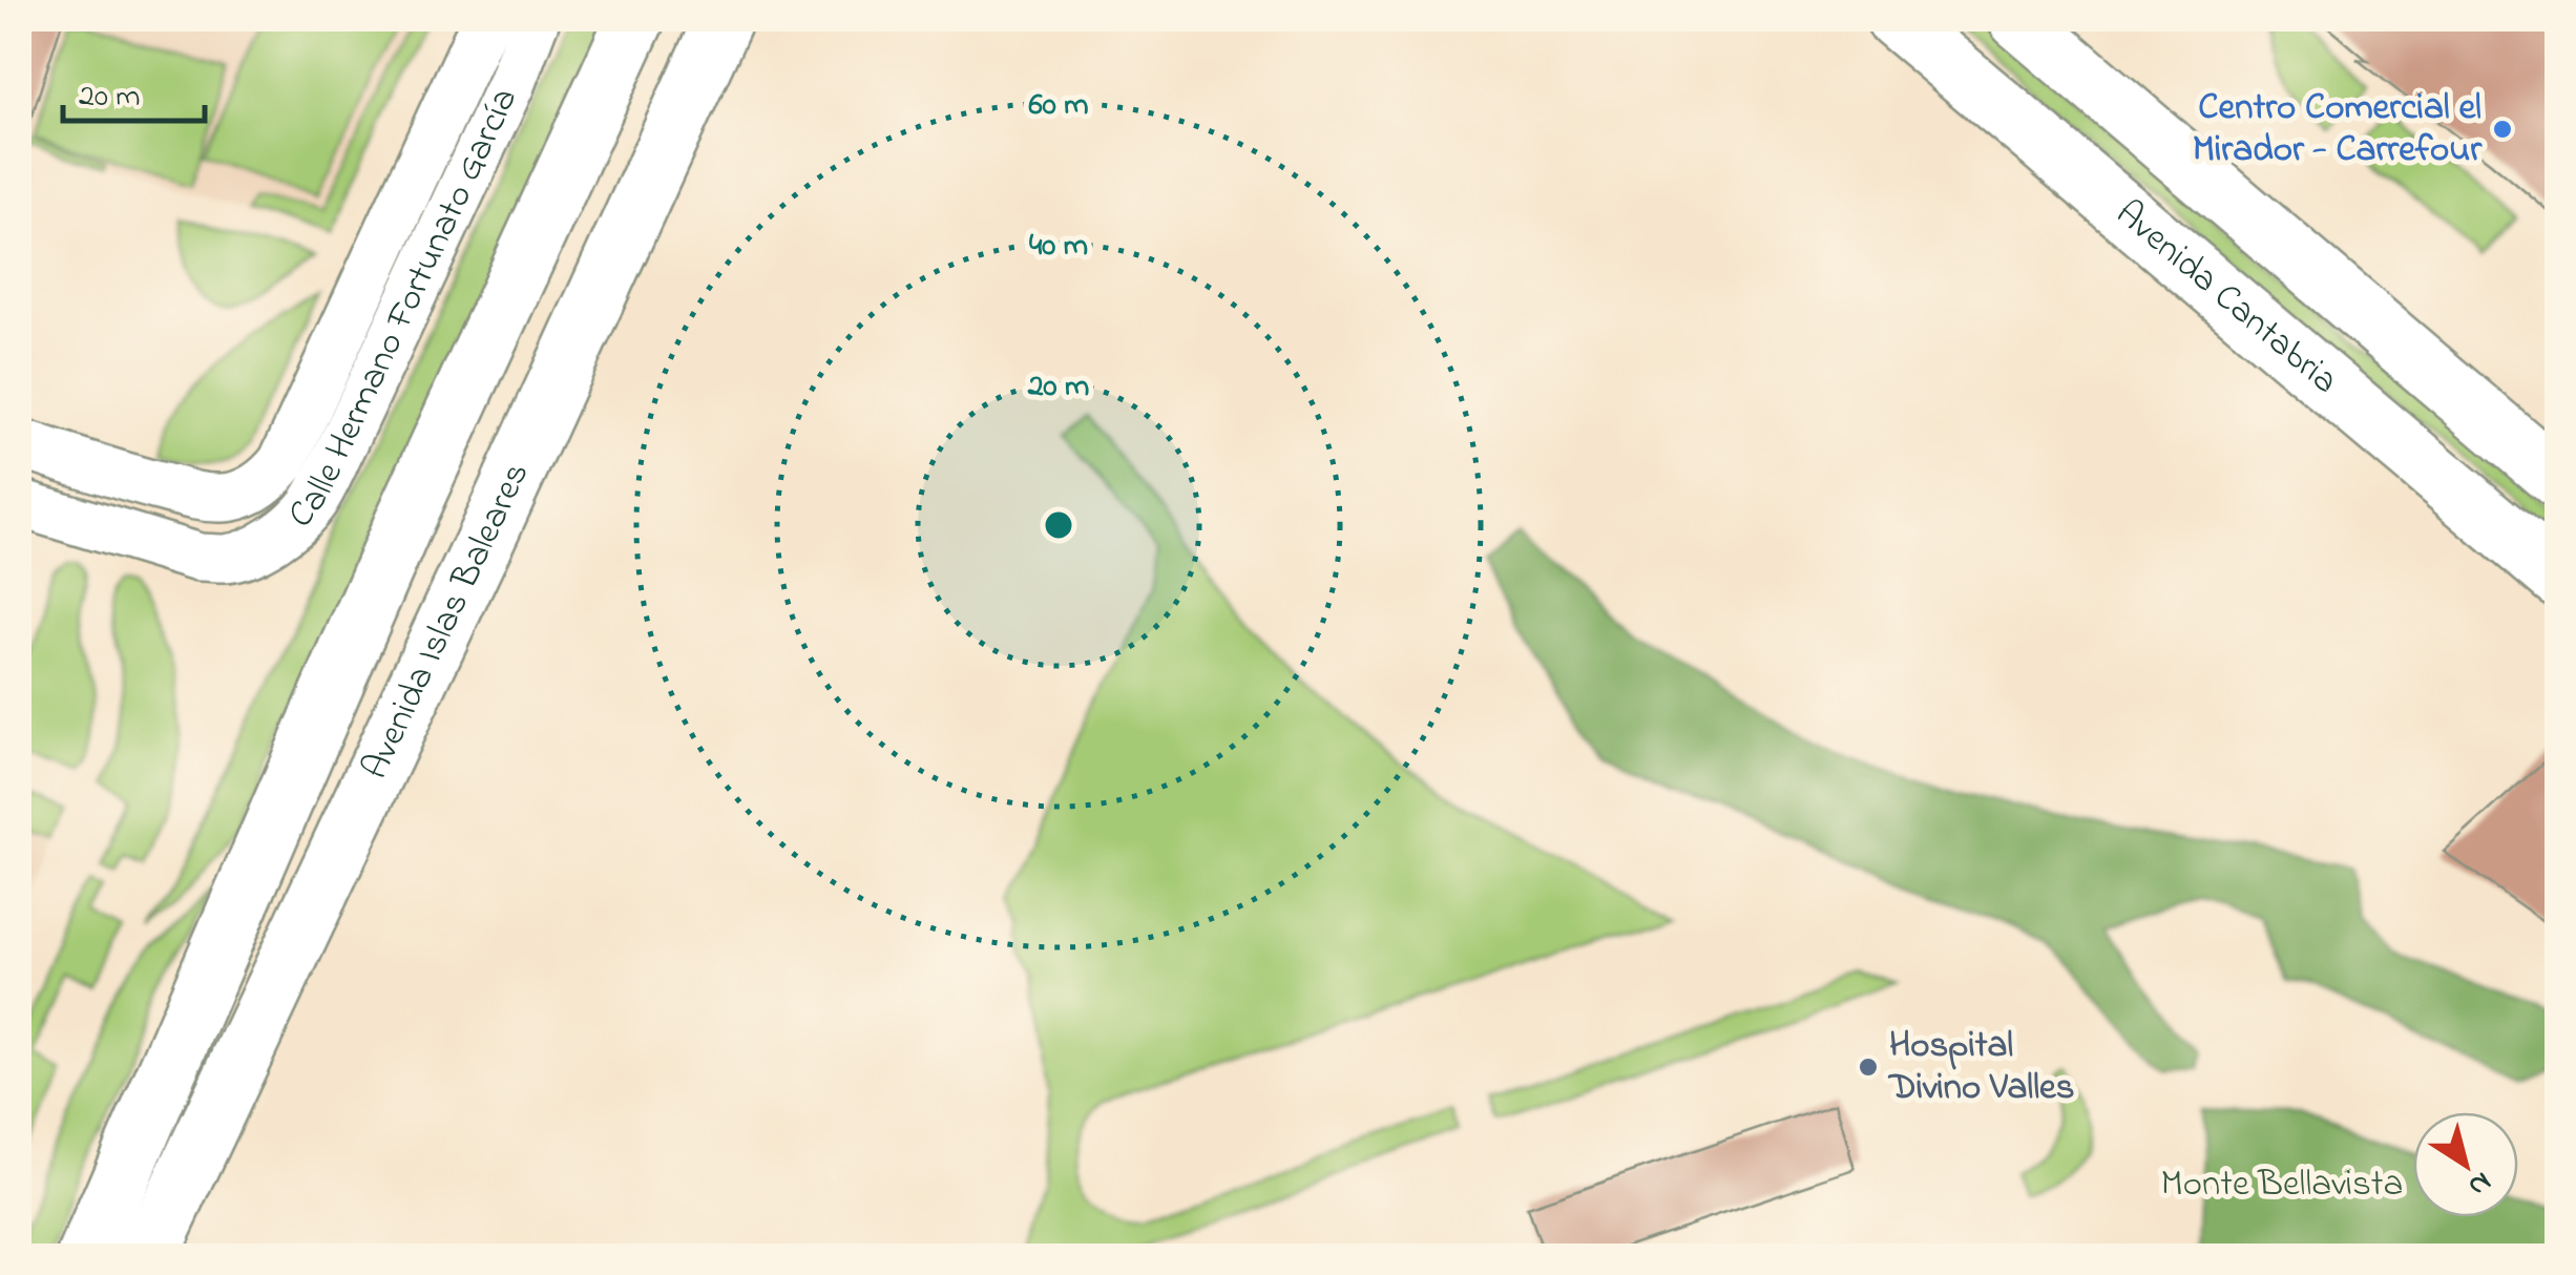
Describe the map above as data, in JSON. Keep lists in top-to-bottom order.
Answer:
{
  "streets": {
    "main road": ["Avenida Cantabria", "Avenida Islas Baleares"],
    "street": ["Calle Hermano Fortunato García"]
  },
  "parks": ["Monte Bellavista"],
  "places": ["Centro Comercial el Mirador - Carrefour", "Hospital Divino Valles"],
  "scale_bar": "20 m",
  "north": "bottom right",
  "rings": ["60 m", "40 m", "20 m"]
}
